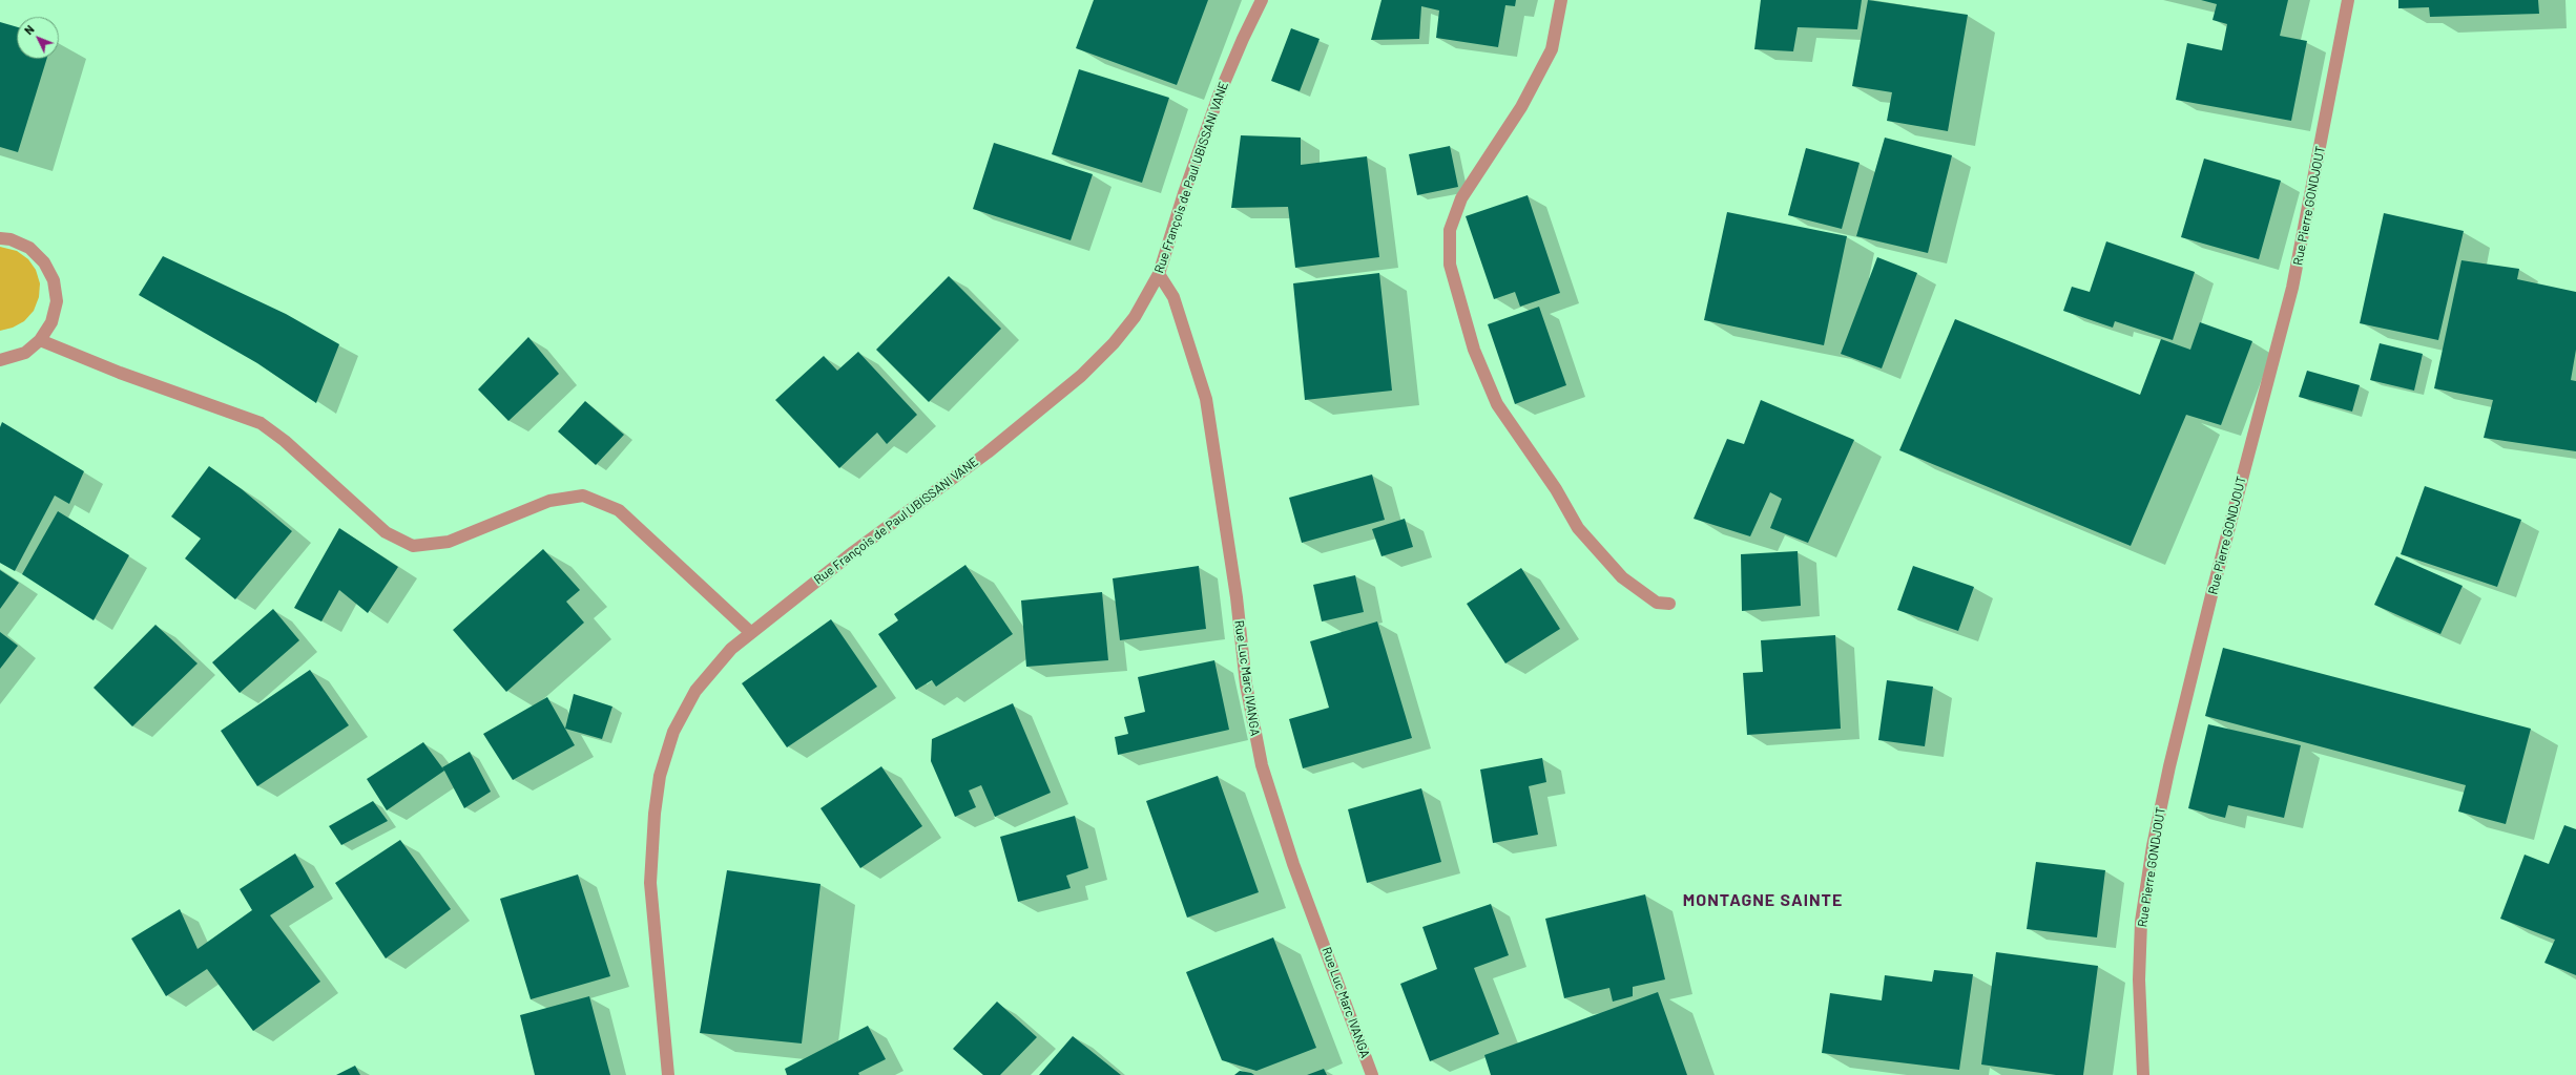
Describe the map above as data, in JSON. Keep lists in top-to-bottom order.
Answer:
{
  "streets": {
    "street": ["Rue François de Paul UBISSANI VANE", "Rue Pierre GONDJOUT", "Rue Luc Marc IVANGA"]
  },
  "crossings": [
    ["Rue François de Paul UBISSANI VANE", "Rue Luc Marc IVANGA"]
  ],
  "districts": ["MONTAGNE SAINTE"],
  "north": "top left"
}
